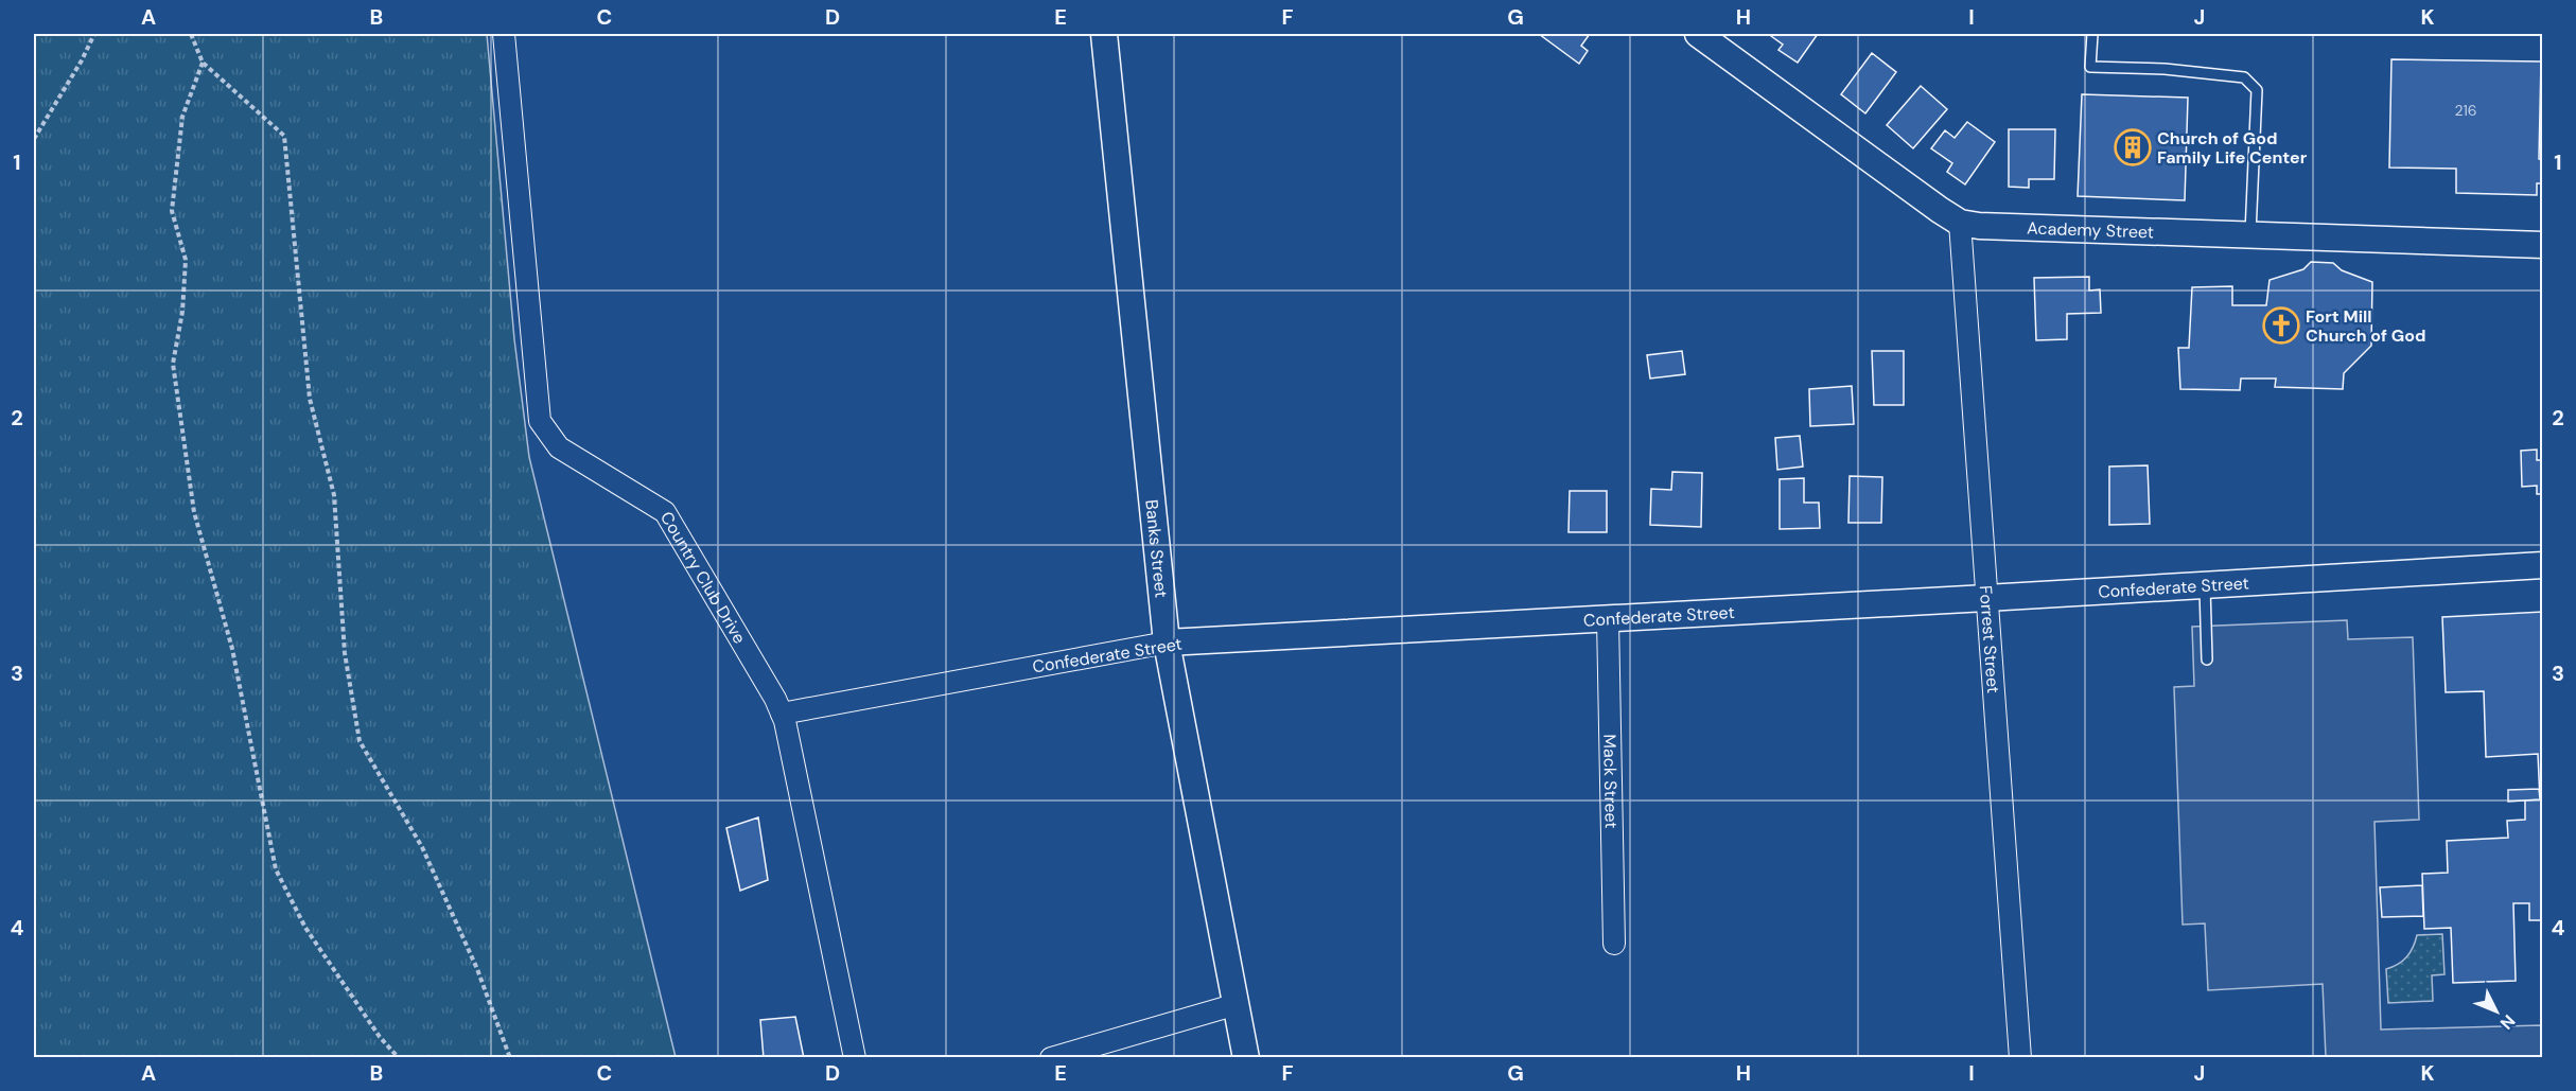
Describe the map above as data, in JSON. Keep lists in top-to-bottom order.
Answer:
{
  "streets": {
    "street": [
      "Academy Street",
      "Banks Street",
      "Country Club Drive",
      "Confederate Street",
      "Forrest Street",
      "Mack Street"
    ]
  },
  "crossings": [
    ["Academy Street", "Forrest Street"],
    ["Banks Street", "Confederate Street"],
    ["Country Club Drive", "Confederate Street"],
    ["Confederate Street", "Forrest Street"],
    ["Confederate Street", "Mack Street"]
  ],
  "places": {
    "building": ["Church of God Family Life Center"],
    "church": ["Fort Mill Church of God"]
  },
  "house_numbers": ["216"],
  "north": "bottom right",
  "grid": {
    "columns": [
      "A",
      "B",
      "C",
      "D",
      "E",
      "F",
      "G",
      "H",
      "I",
      "J",
      "K"
    ],
    "rows": [
      "1",
      "2",
      "3",
      "4"
    ]
  }
}
